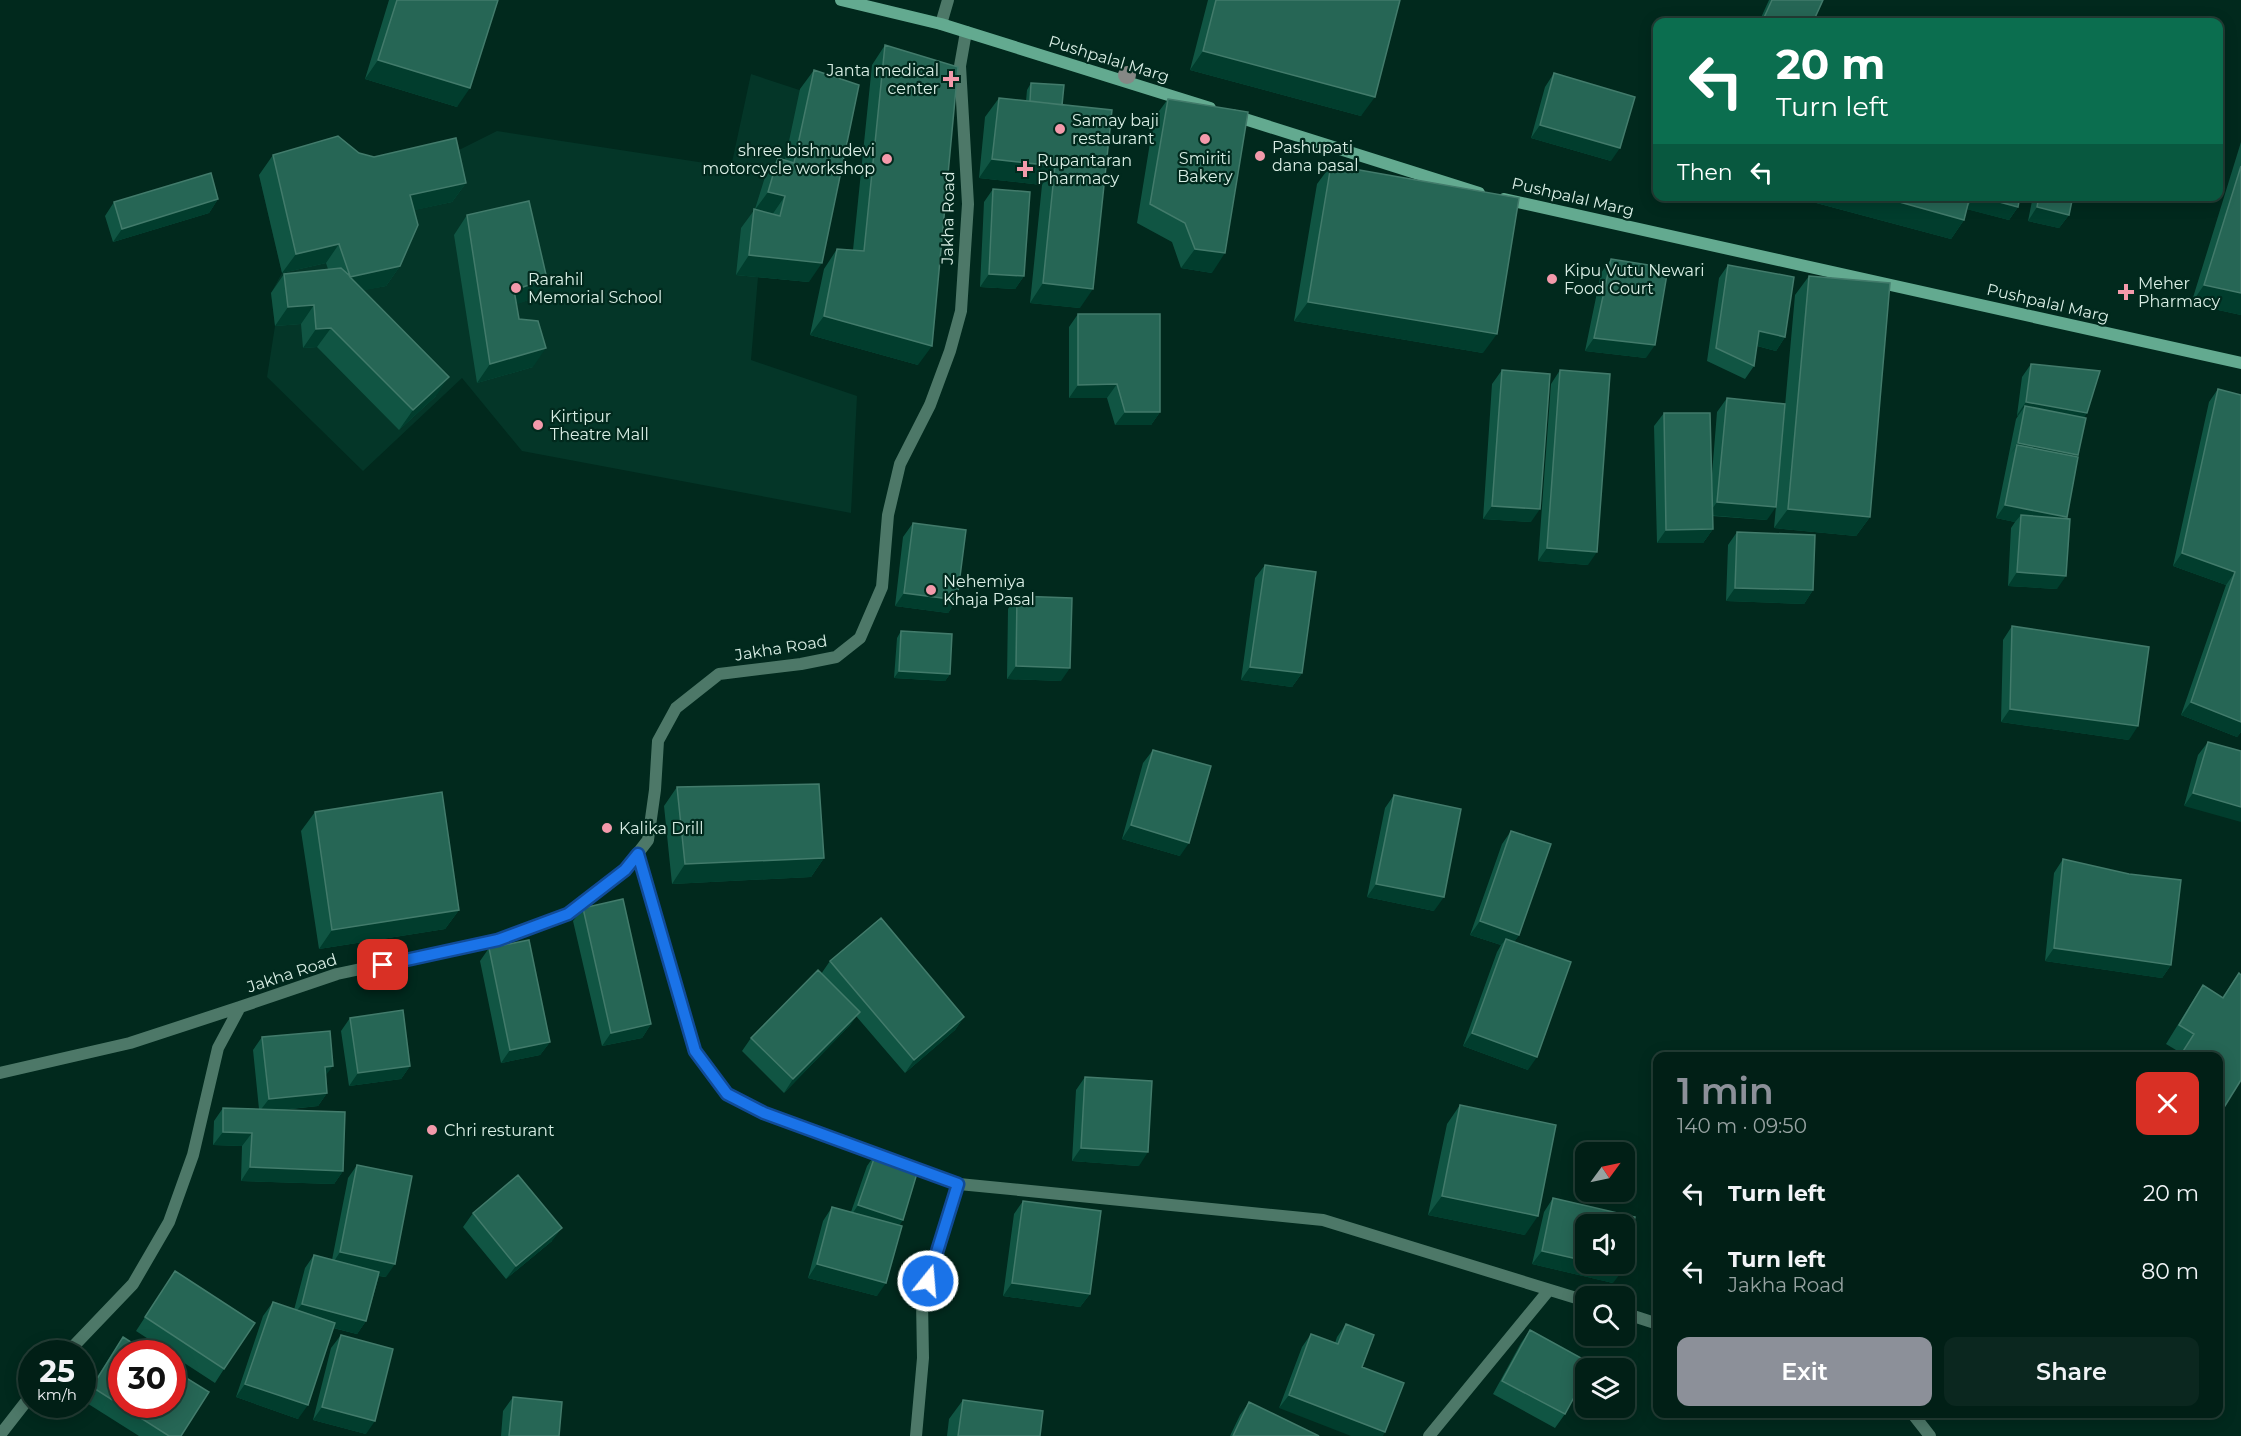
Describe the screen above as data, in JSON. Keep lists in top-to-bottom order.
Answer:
{
  "streets": {
    "street": ["Pushpalal Marg", "Jakha Road"]
  },
  "crossings": [
    ["Pushpalal Marg", "Jakha Road"]
  ],
  "places": {
    "health": ["Janta medical center", "Rupantaran Pharmacy", "Meher Pharmacy"],
    "other": [
      "Samay baji restaurant",
      "Smiriti Bakery",
      "Pashupati dana pasal",
      "shree bishnudevi motorcycle workshop",
      "Kipu Vutu Newari Food Court",
      "Rarahil Memorial School",
      "Kirtipur Theatre Mall",
      "Nehemiya Khaja Pasal",
      "Kalika Drill",
      "Chri resturant"
    ]
  },
  "north": "top right",
  "page": {
    "turn": ["20 m", "Turn left"],
    "then": "Then",
    "heading": ["1 min", "140 m · 09:50"],
    "list": [
      {
        "name": "Turn left",
        "value": "20 m"
      },
      {
        "name": "Turn left",
        "note": "Jakha Road",
        "value": "80 m"
      }
    ],
    "buttons": ["Exit", "Share"],
    "speed": "25 km/h",
    "limit": "30"
  }
}
